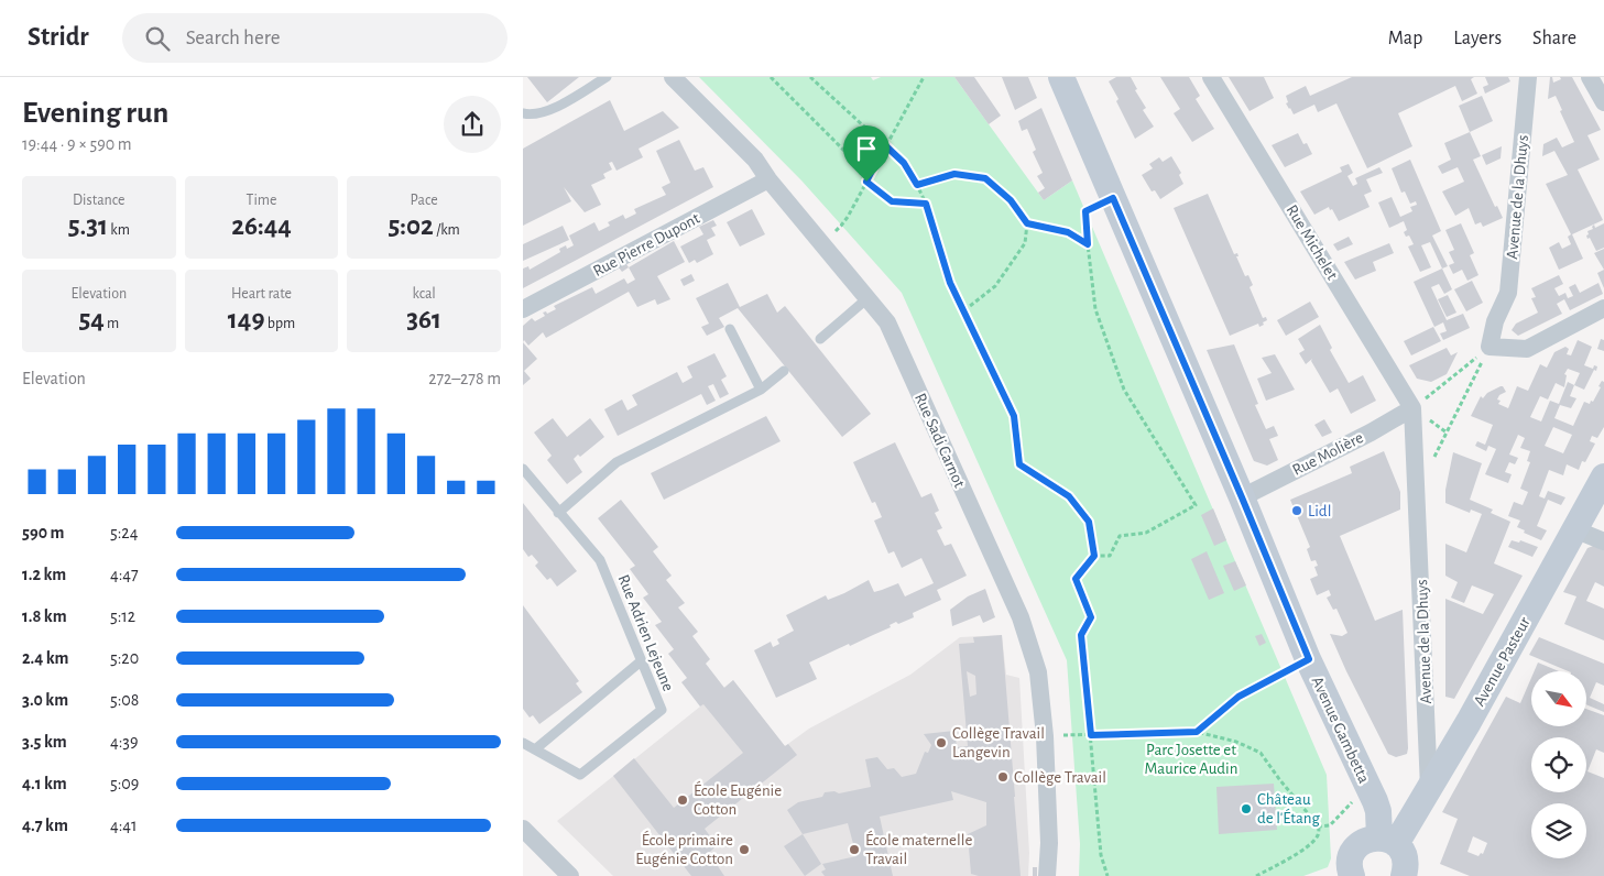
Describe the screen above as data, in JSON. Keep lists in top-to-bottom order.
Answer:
{
  "streets": {
    "main road": ["Avenue Pasteur", "Avenue Gambetta"],
    "street": [
      "Avenue de la Dhuys",
      "Rue Michelet",
      "Rue Pierre Dupont",
      "Rue Sadi Carnot",
      "Rue Molière"
    ],
    "lane": ["Rue Adrien Lejeune"]
  },
  "crossings": [
    ["Avenue de la Dhuys", "Rue Michelet"],
    ["Avenue de la Dhuys", "Rue Molière"],
    ["Avenue de la Dhuys", "Avenue Pasteur"],
    ["Rue Michelet", "Rue Molière"],
    ["Rue Pierre Dupont", "Rue Sadi Carnot"],
    ["Rue Molière", "Avenue Gambetta"],
    ["Avenue Pasteur", "Avenue Gambetta"]
  ],
  "parks": ["Parc Josette et Maurice Audin"],
  "places": [
    "Lidl",
    "Collège Travail Langevin",
    "Collège Travail",
    "École Eugénie Cotton",
    "Château de l'Étang",
    "École primaire Eugénie Cotton",
    "École maternelle Travail"
  ],
  "north": "bottom right",
  "page": {
    "header": "Stridr",
    "search": "Search here",
    "nav": ["Map", "Layers", "Share"],
    "heading": ["Evening run", "19:44 · 9 × 590 m"],
    "stats": [
      ["Distance", "5.31 km"],
      ["Time", "26:44"],
      ["Pace", "5:02 /km"],
      ["Elevation", "54 m"],
      ["Heart rate", "149 bpm"],
      ["kcal", "361"]
    ],
    "chart": ["Elevation", "272–278 m"],
    "list": [
      {
        "name": "590 m",
        "note": "5:24"
      },
      {
        "name": "1.2 km",
        "note": "4:47"
      },
      {
        "name": "1.8 km",
        "note": "5:12"
      },
      {
        "name": "2.4 km",
        "note": "5:20"
      },
      {
        "name": "3.0 km",
        "note": "5:08"
      },
      {
        "name": "3.5 km",
        "note": "4:39"
      },
      {
        "name": "4.1 km",
        "note": "5:09"
      },
      {
        "name": "4.7 km",
        "note": "4:41"
      }
    ]
  }
}
